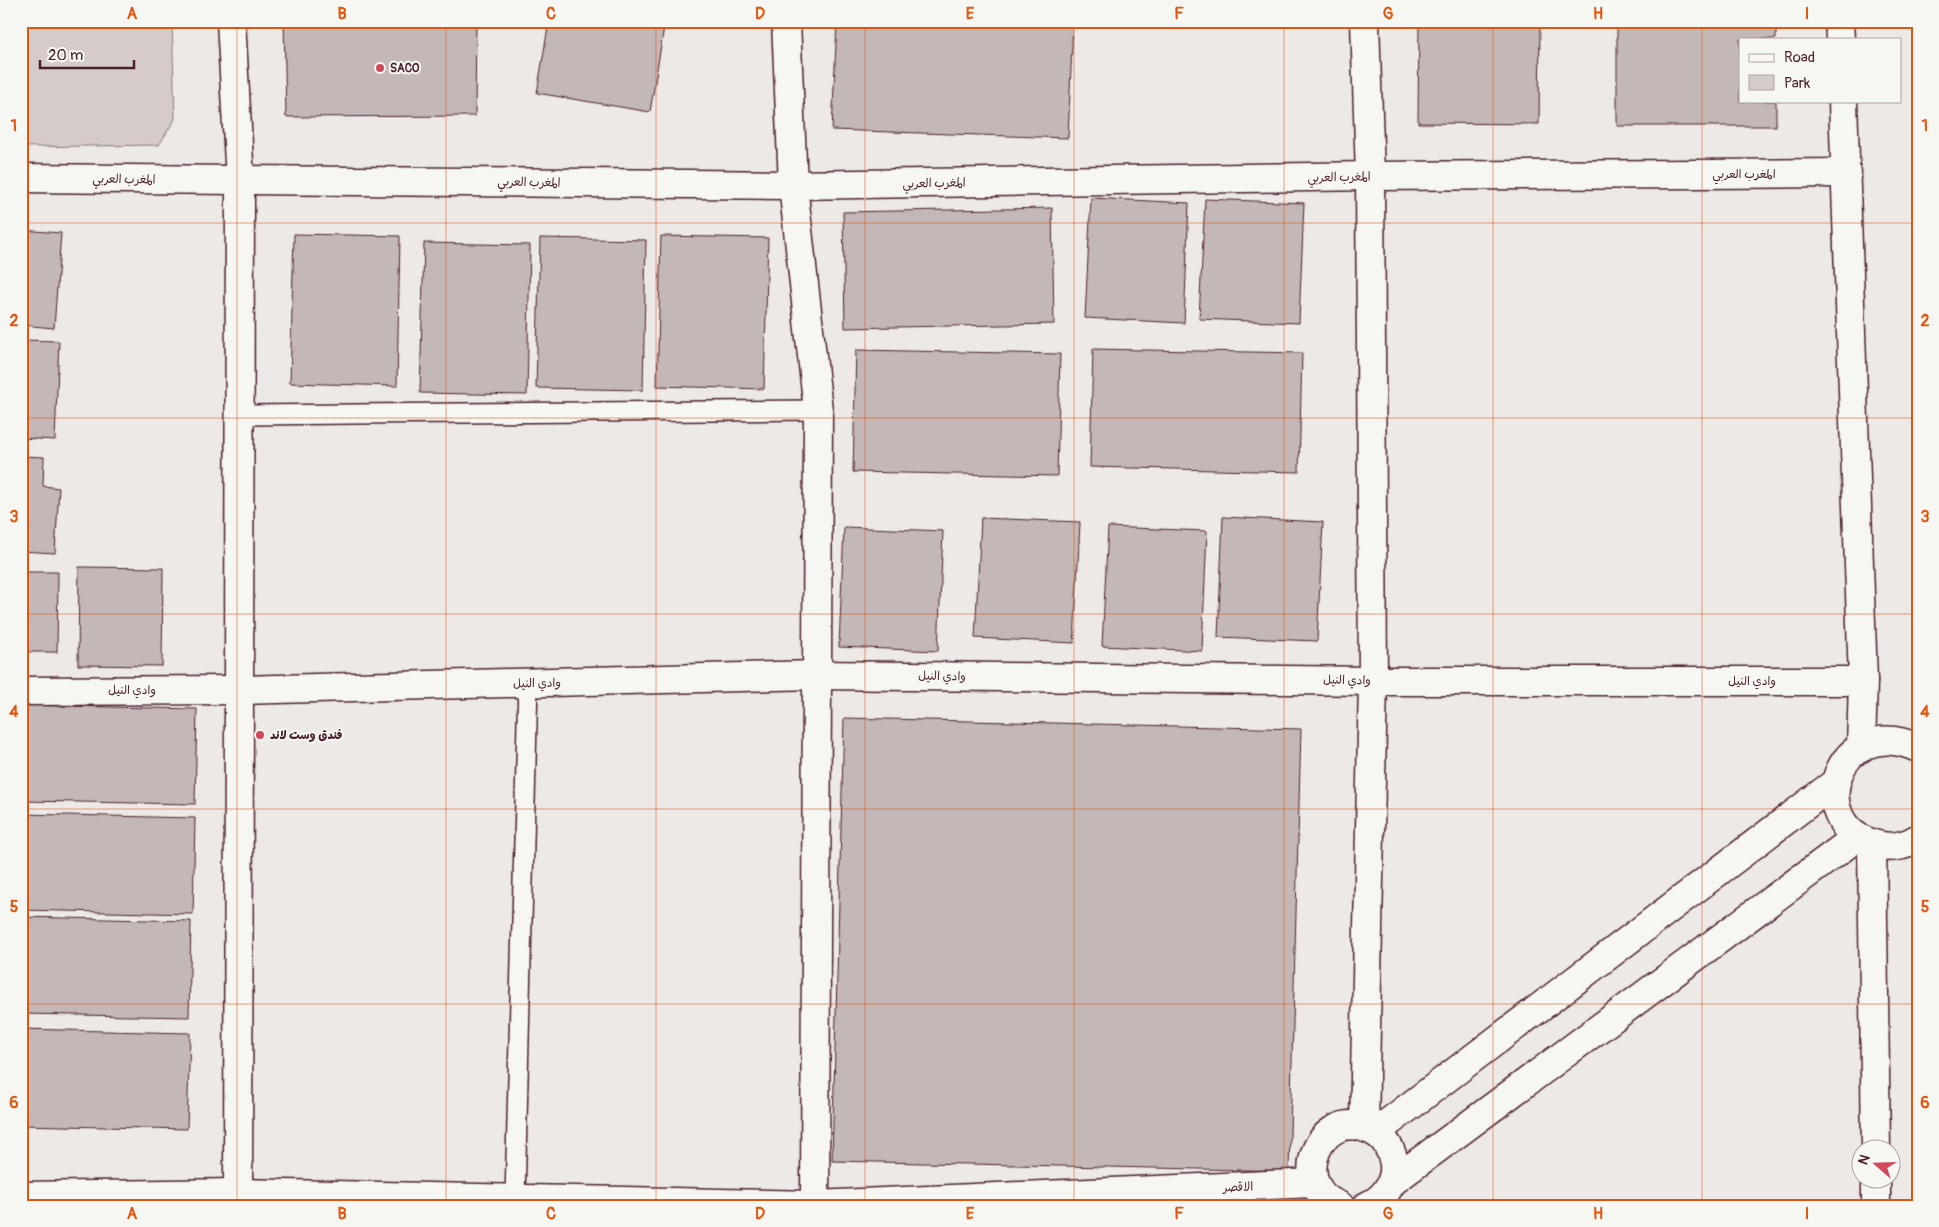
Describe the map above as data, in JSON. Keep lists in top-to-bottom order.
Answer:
{
  "streets": {
    "street": ["المغرب العربي", "وادي النيل", "الاقصر"]
  },
  "places": ["SACO", "فندق وست لاند"],
  "legend": ["Road", "Park"],
  "scale_bar": "20 m",
  "north": "left",
  "grid": {
    "columns": [
      "A",
      "B",
      "C",
      "D",
      "E",
      "F",
      "G",
      "H",
      "I"
    ],
    "rows": [
      "1",
      "2",
      "3",
      "4",
      "5",
      "6"
    ]
  }
}
